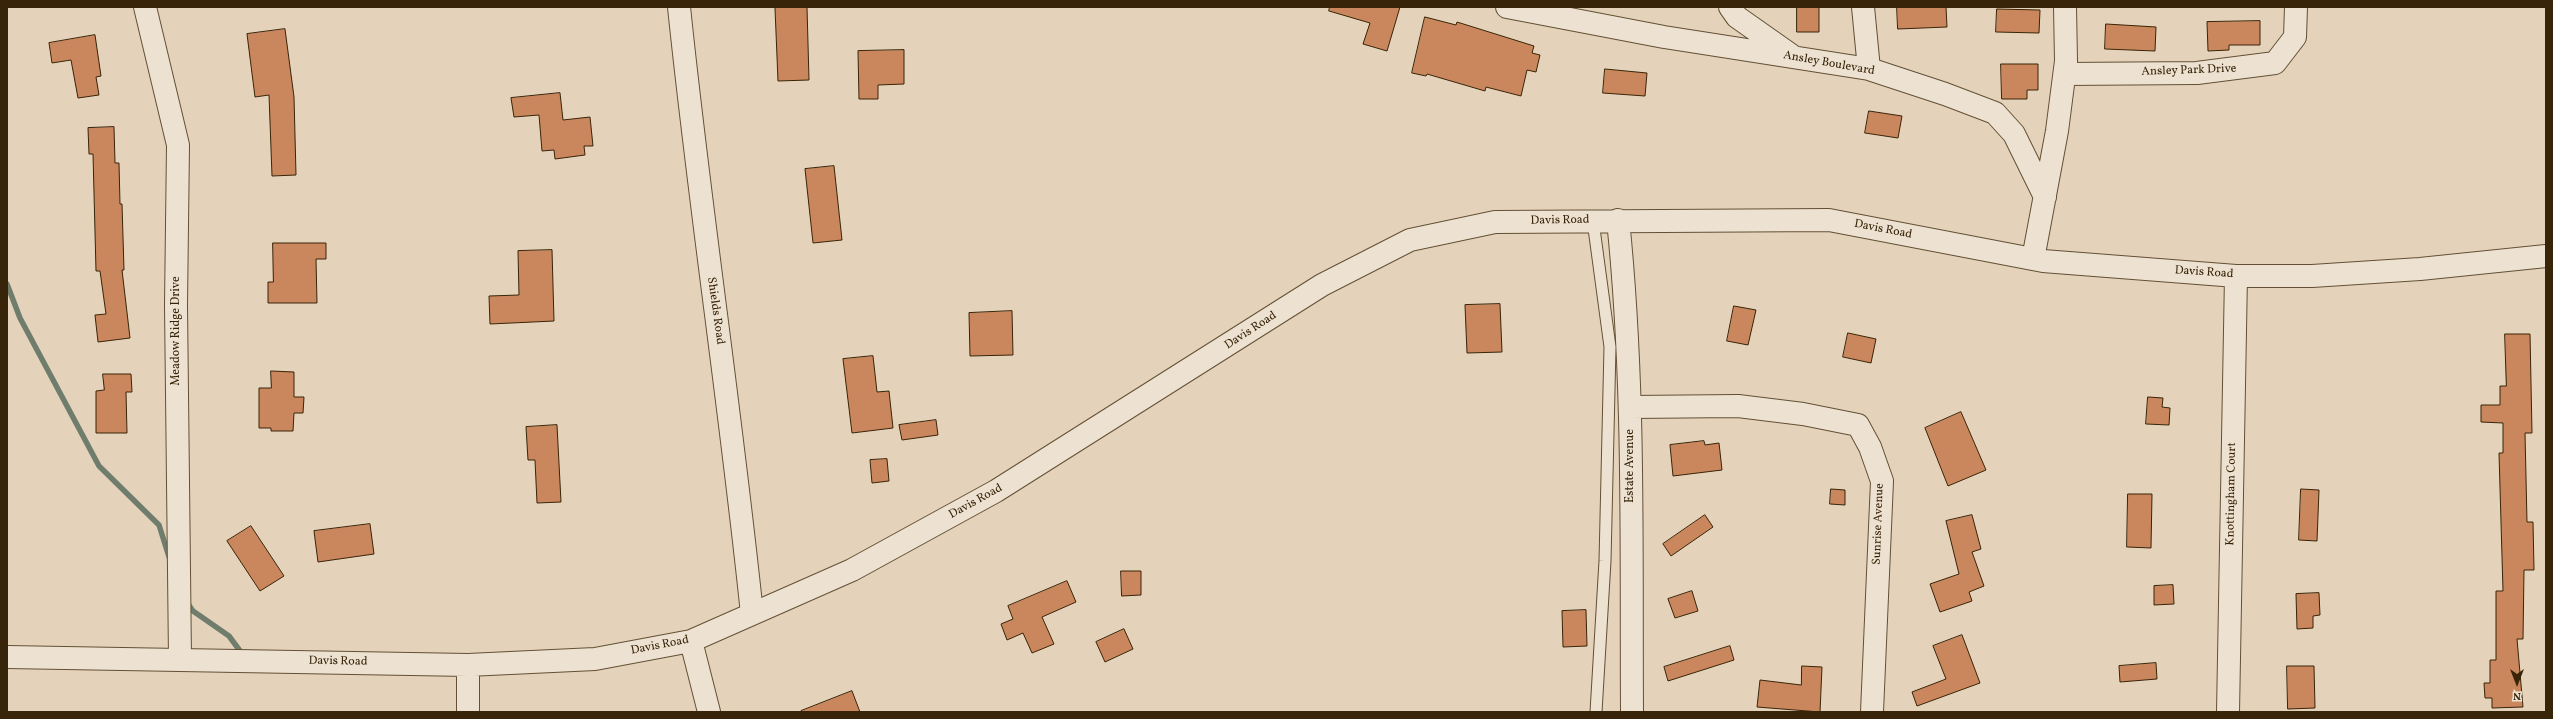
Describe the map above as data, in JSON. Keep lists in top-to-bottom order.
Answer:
{
  "streets": {
    "street": [
      "Ansley Boulevard",
      "Ansley Park Drive",
      "Davis Road",
      "Shields Road",
      "Meadow Ridge Drive",
      "Estate Avenue",
      "Knottingham Court",
      "Sunrise Avenue"
    ]
  },
  "crossings": [
    ["Davis Road", "Shields Road"],
    ["Davis Road", "Meadow Ridge Drive"],
    ["Davis Road", "Estate Avenue"],
    ["Davis Road", "Knottingham Court"],
    ["Estate Avenue", "Sunrise Avenue"]
  ],
  "north": "bottom"
}
